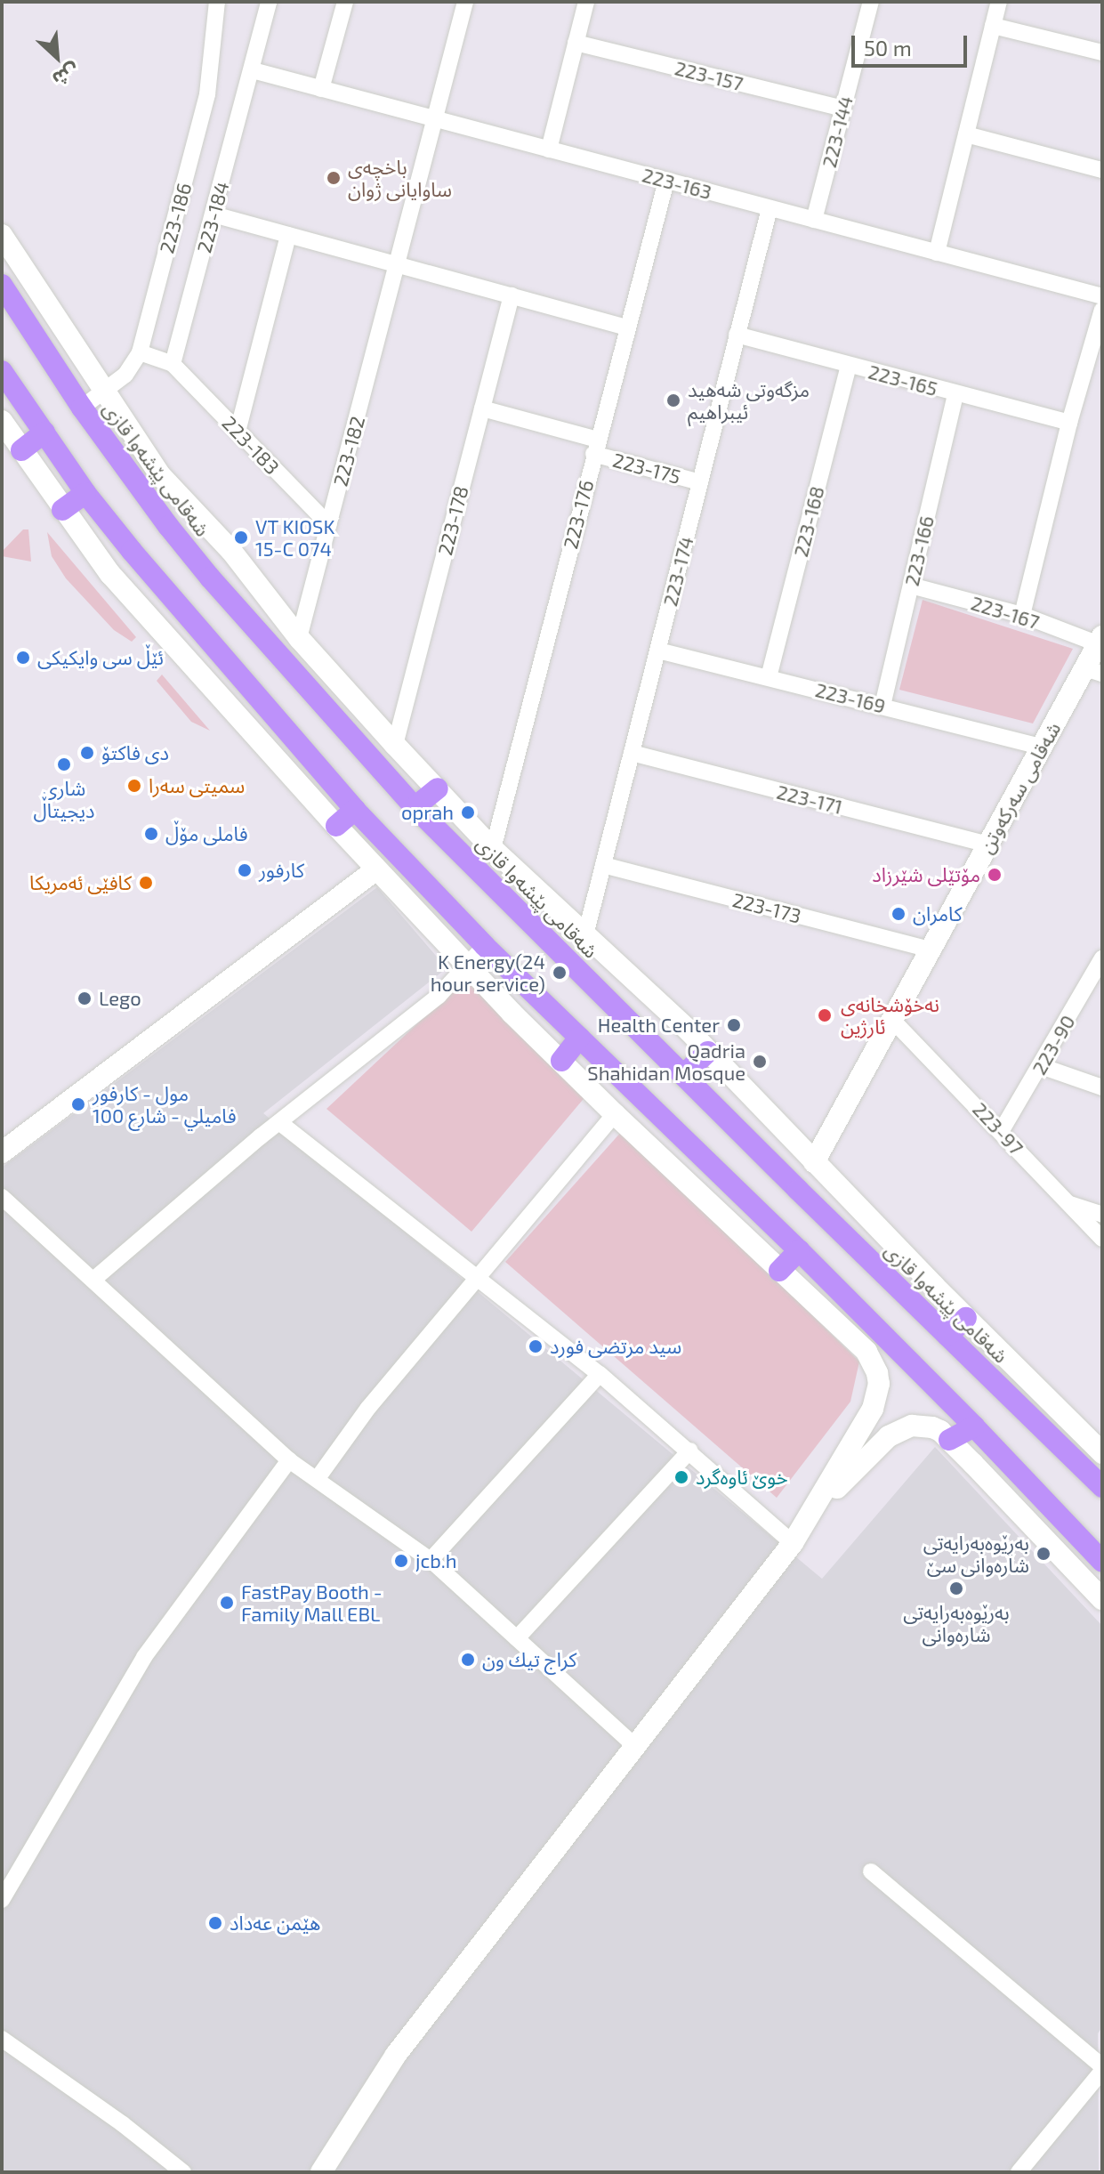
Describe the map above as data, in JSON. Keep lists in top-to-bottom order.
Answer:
{
  "streets": {
    "highway": ["شەقامی پێشەوا قازی"],
    "street": [
      "223-157",
      "223-144",
      "223-163",
      "223-184",
      "223-186",
      "223-165",
      "223-183",
      "223-182",
      "223-175",
      "223-176",
      "223-178",
      "223-168",
      "223-166",
      "223-174",
      "223-167",
      "223-169",
      "شەقامی سەرکەوتن",
      "223-171",
      "223-173",
      "223-90",
      "223-97"
    ]
  },
  "crossings": [
    ["223-157", "223-144"],
    ["223-144", "223-163"],
    ["223-163", "223-184"],
    ["223-163", "223-182"],
    ["223-163", "223-176"],
    ["223-163", "223-174"],
    ["223-184", "223-183"],
    ["223-186", "شەقامی پێشەوا قازی"],
    ["223-165", "223-168"],
    ["223-165", "223-166"],
    ["223-165", "223-174"],
    ["223-183", "223-182"],
    ["223-175", "223-176"],
    ["223-175", "223-178"],
    ["223-175", "223-174"],
    ["223-168", "223-169"],
    ["223-166", "223-167"],
    ["223-166", "223-169"],
    ["223-174", "223-169"],
    ["223-174", "223-171"],
    ["223-174", "223-173"],
    ["223-167", "شەقامی سەرکەوتن"],
    ["223-169", "شەقامی سەرکەوتن"],
    ["شەقامی سەرکەوتن", "223-171"],
    ["شەقامی سەرکەوتن", "223-173"],
    ["شەقامی سەرکەوتن", "223-97"],
    ["223-90", "223-97"]
  ],
  "places": [
    "باخچەی ساوایانی ژوان",
    "مزگەوتی شەهید ئیبراهیم",
    "VT KIOSK 15-C 074",
    "ئێڵ سی وایکیکی",
    "دی فاکتۆ",
    "شاری دیجیتاڵ",
    "سمیتی سەرا",
    "oprah",
    "فاملی مۆڵ",
    "کارفور",
    "مۆتێلی شێرزاد",
    "کافێی ئەمریکا",
    "كامران",
    "K Energy(24 hour service)",
    "Lego",
    "نەخۆشخانەی ئارژین",
    "Health Center",
    "Qadria Shahidan Mosque",
    "مول - كارفور فاميلي - شارع 100",
    "سيد مرتضى فورد",
    "خوێ ئاوەگرد",
    "بەڕێوەبەرایەتی شارەوانی سێ",
    "jcb.h",
    "بەرێوەبەرایەتی شارەوانی",
    "FastPay Booth - Family Mall EBL",
    "كراج تيك ون",
    "هێمن عەداد"
  ],
  "scale_bar": "50 m",
  "north": "bottom right"
}
